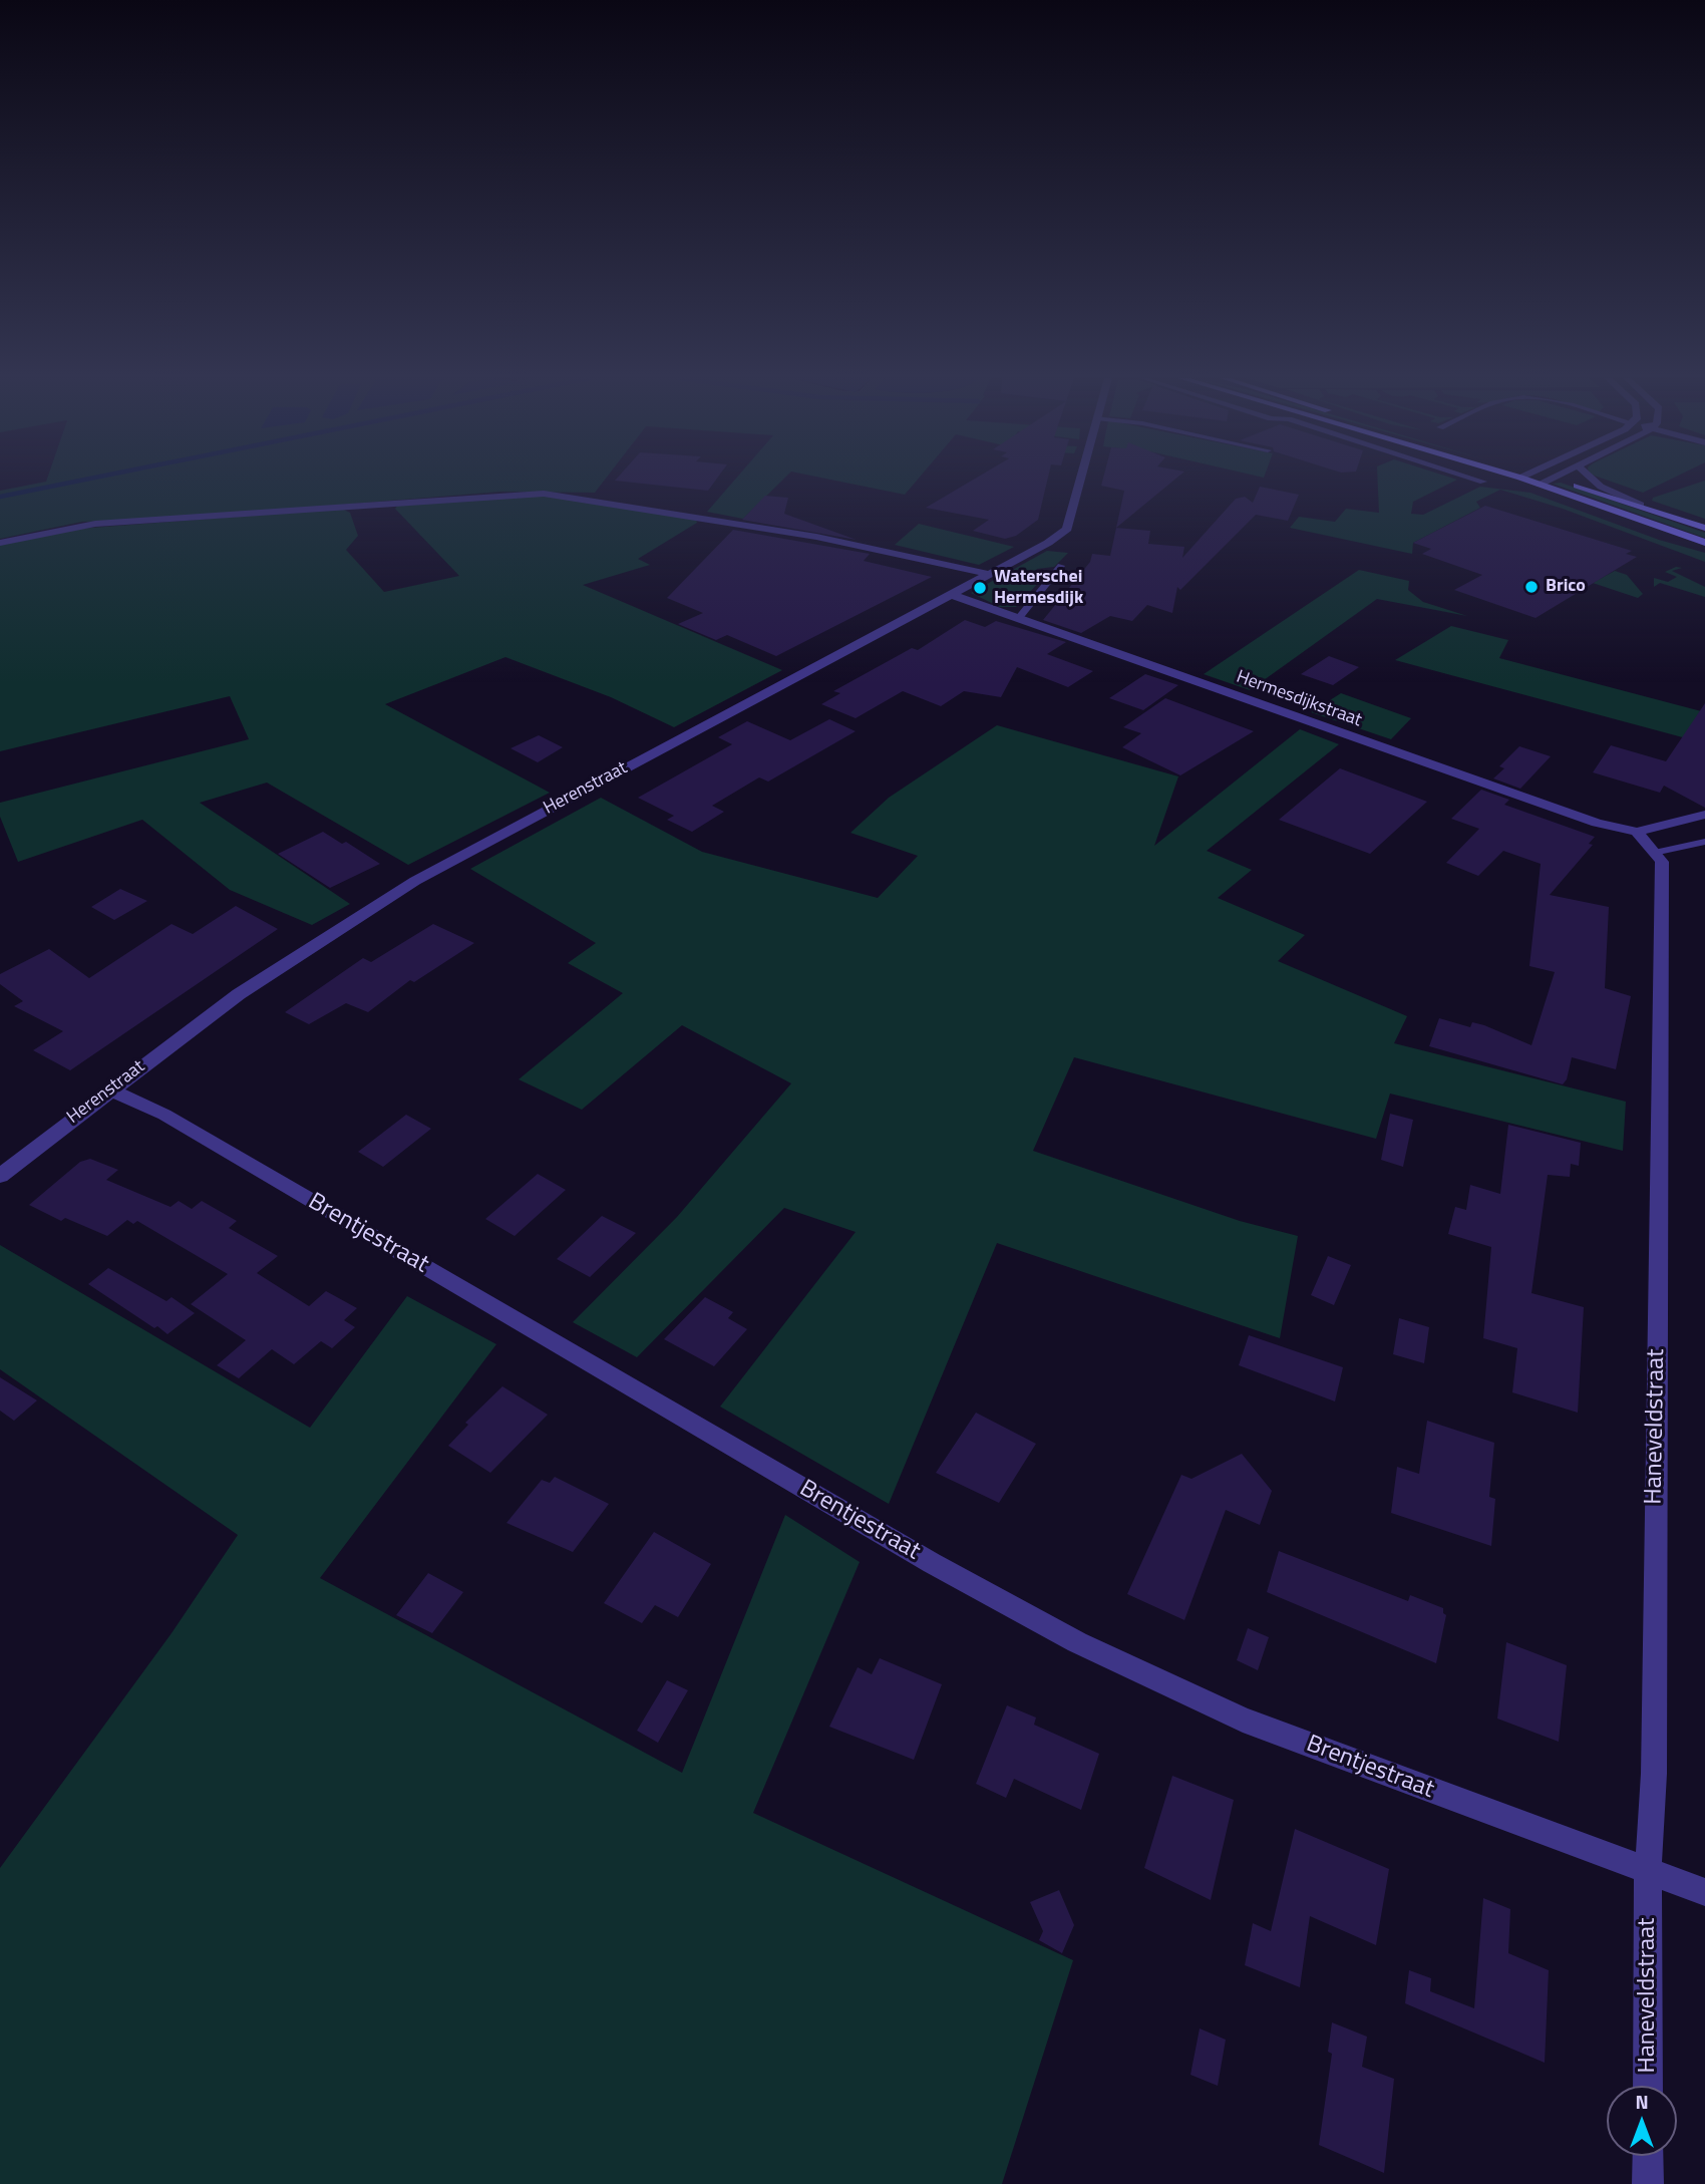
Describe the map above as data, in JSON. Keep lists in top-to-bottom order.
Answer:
{
  "streets": {
    "street": [
      "Hermesdijkstraat",
      "Herenstraat",
      "Brentjestraat",
      "Haneveldstraat"
    ]
  },
  "crossings": [
    ["Hermesdijkstraat", "Herenstraat"],
    ["Hermesdijkstraat", "Haneveldstraat"],
    ["Herenstraat", "Brentjestraat"],
    ["Brentjestraat", "Haneveldstraat"]
  ],
  "places": ["Brico", "Waterschei Hermesdijk"],
  "north": "top"
}
